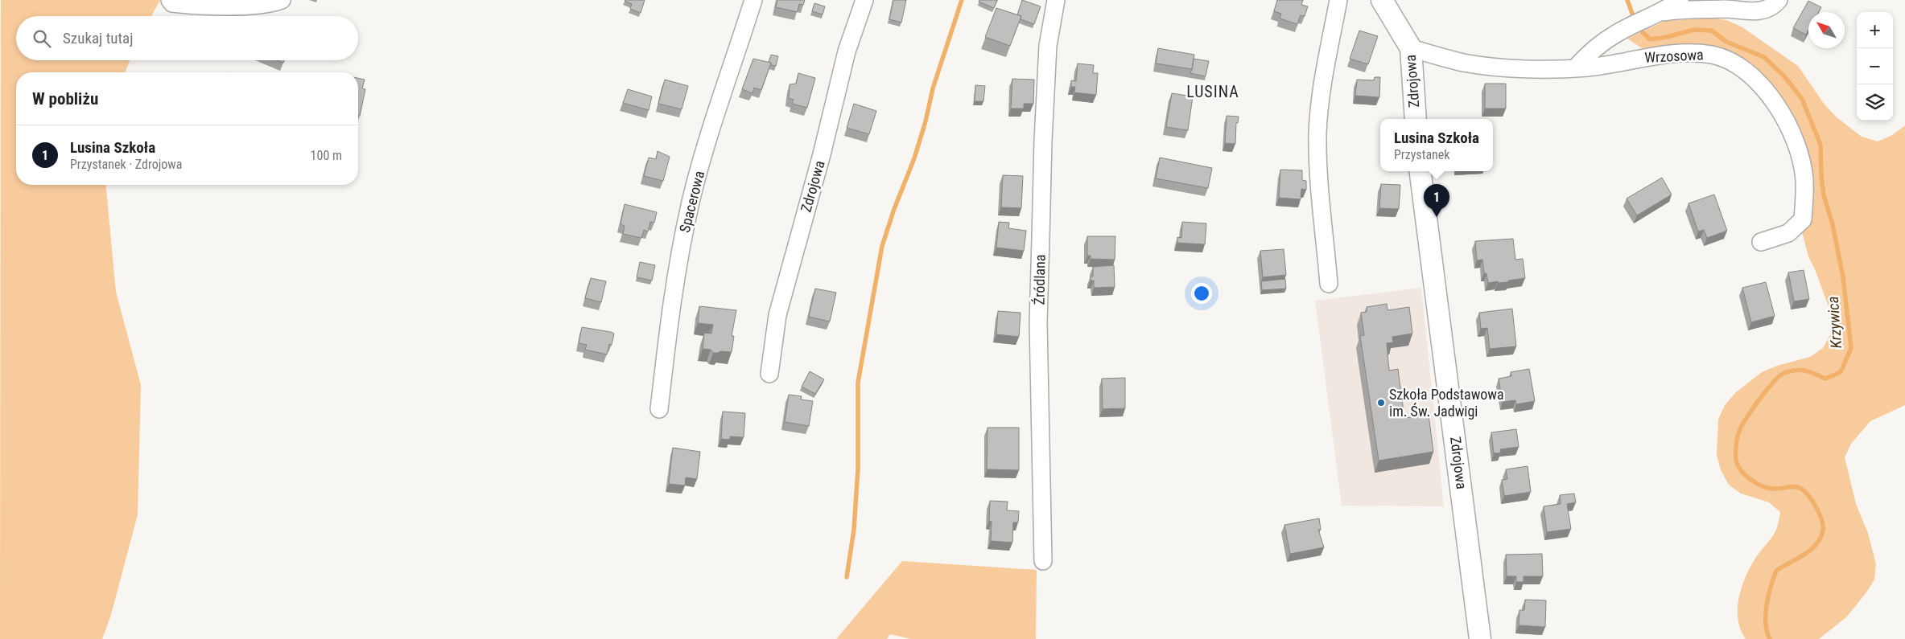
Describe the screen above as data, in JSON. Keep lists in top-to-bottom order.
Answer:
{
  "streets": {
    "street": [
      "Wrzosowa",
      "Zdrojowa",
      "Spacerowa",
      "Źródlana"
    ]
  },
  "crossings": [
    ["Wrzosowa", "Zdrojowa"]
  ],
  "districts": ["LUSINA"],
  "water": ["Krzywica"],
  "places": ["Szkoła Podstawowa im. Św. Jadwigi"],
  "north": "top left",
  "page": {
    "map_buttons": ["+", "−"],
    "search": "Szukaj tutaj",
    "heading": "W pobliżu",
    "popup": ["Lusina Szkoła", "Przystanek"],
    "list": [
      {
        "mark": "1",
        "name": "Lusina Szkoła",
        "note": "Przystanek · Zdrojowa",
        "value": "100 m"
      }
    ],
    "pins": "1"
  }
}
